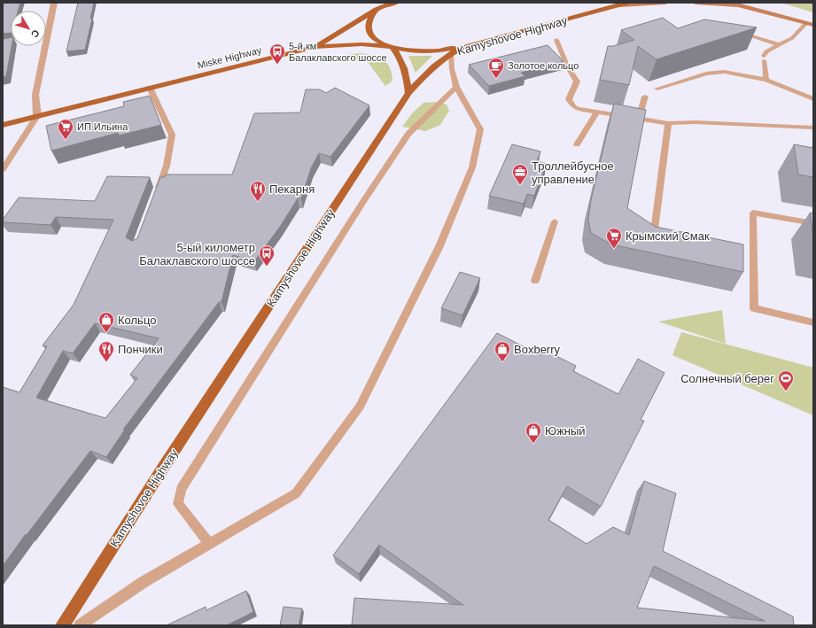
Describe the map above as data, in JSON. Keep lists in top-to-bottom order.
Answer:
{
  "streets": {
    "main road": ["Kamyshovoe Highway", "Miske Highway"]
  },
  "crossings": [
    ["Kamyshovoe Highway", "Miske Highway"]
  ],
  "places": {
    "bus stop": ["5-й км Балаклавского шоссе", "5-ый километр Балаклавского шоссе"],
    "cafe": ["Золотое кольцо"],
    "supermarket": ["ИП Ильина", "Крымский Смак"],
    "office": ["Троллейбусное управление"],
    "restaurant": ["Пекарня", "Пончики"],
    "shop": ["Кольцо", "Boxberry", "Южный"],
    "sports": ["Солнечный берег"]
  },
  "north": "bottom right"
}
